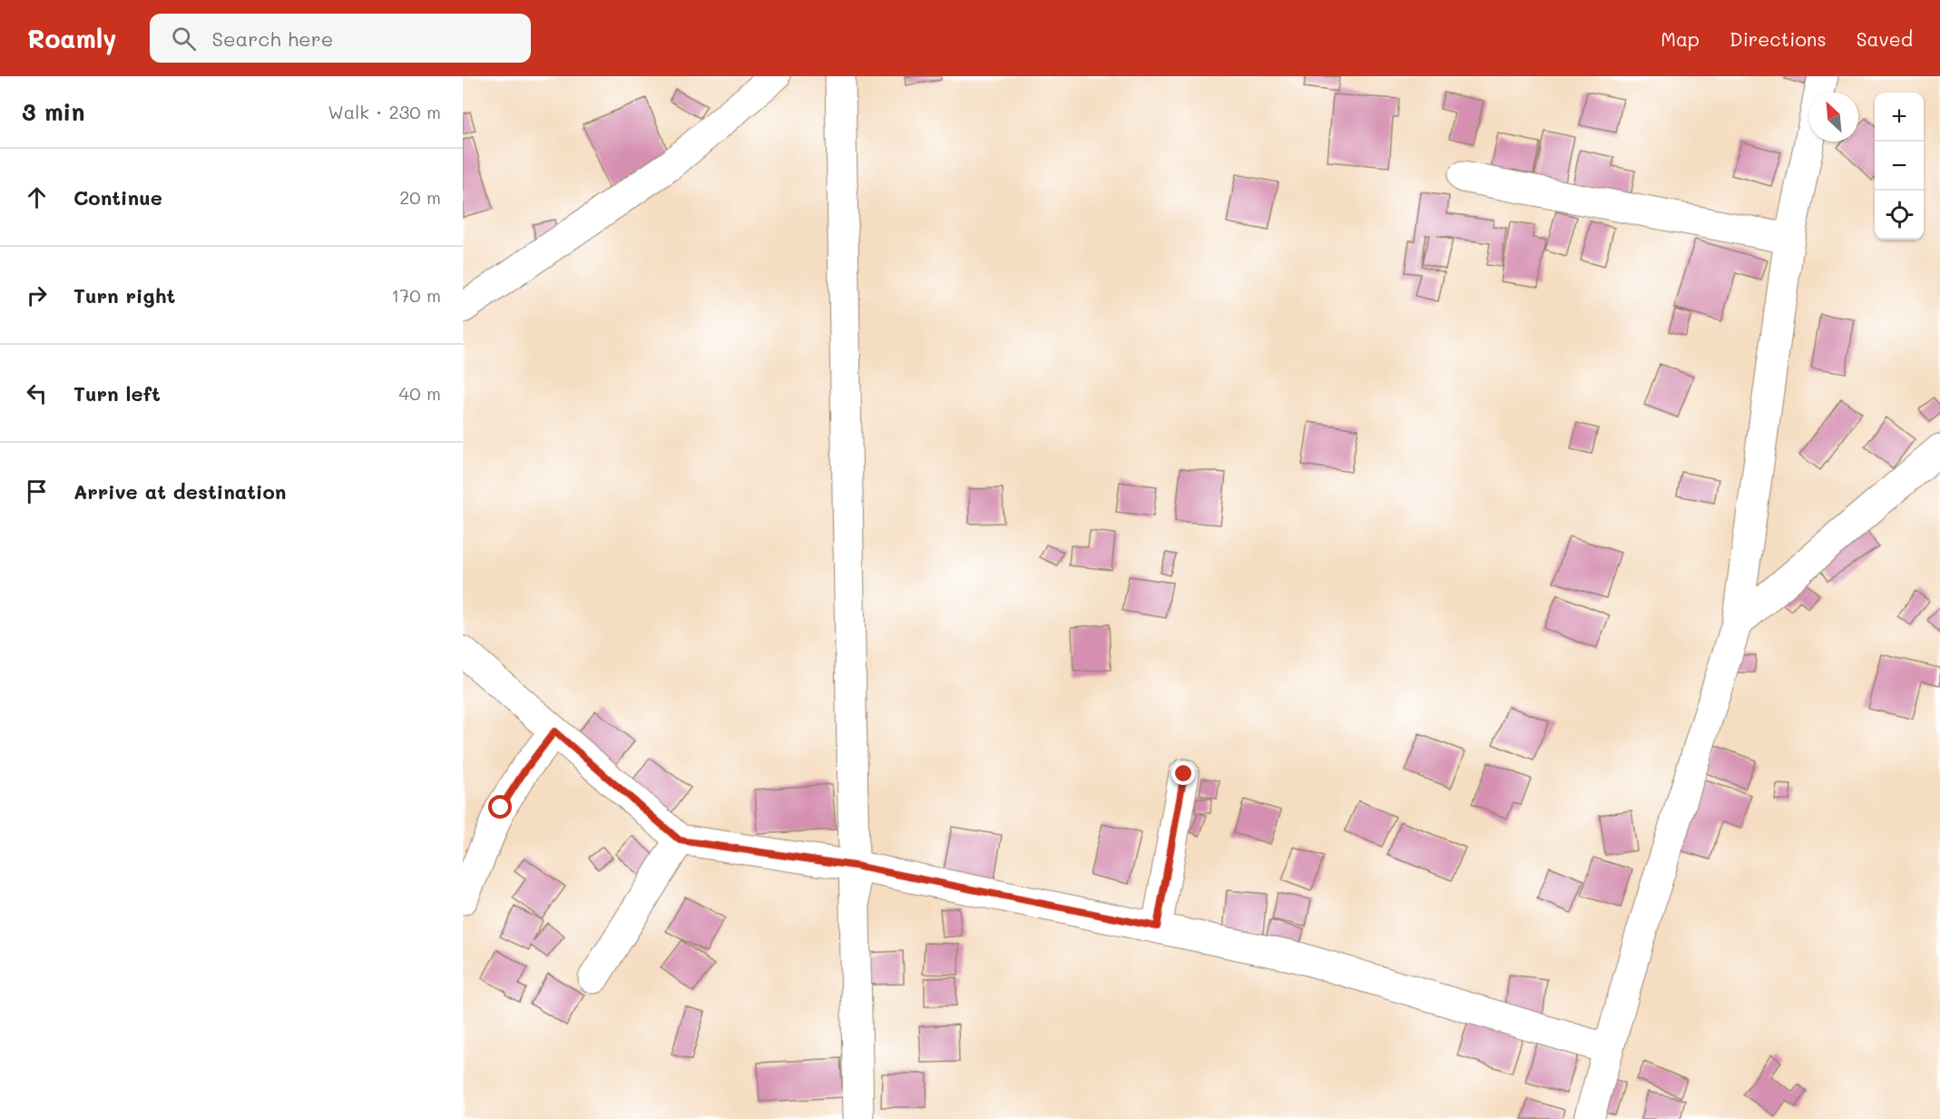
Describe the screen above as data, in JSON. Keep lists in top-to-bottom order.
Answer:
{
  "north": "top left",
  "page": {
    "header": "Roamly",
    "search": "Search here",
    "nav": ["Map", "Directions", "Saved"],
    "heading": ["3 min", "Walk · 230 m"],
    "map_buttons": ["+", "−"],
    "list": [
      ["Continue", "20 m"],
      ["Turn right", "170 m"],
      ["Turn left", "40 m"],
      "Arrive at destination"
    ]
  }
}
